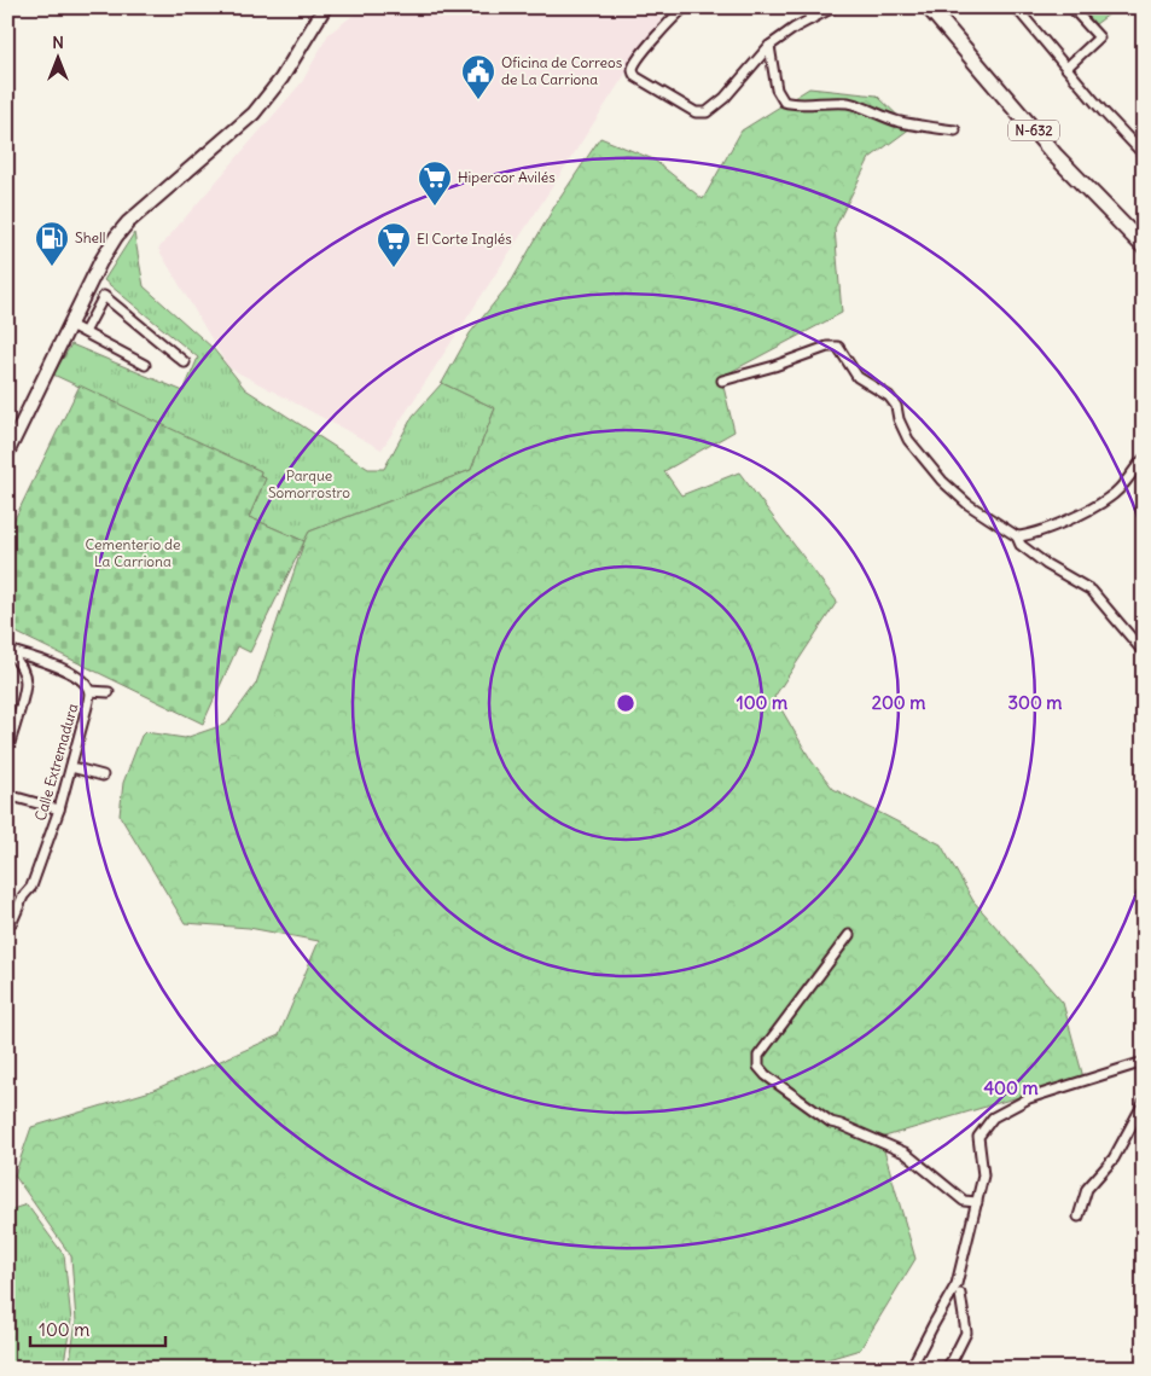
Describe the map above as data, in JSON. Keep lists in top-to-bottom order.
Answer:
{
  "streets": {
    "highway": ["N-632"],
    "street": ["Calle Extremadura"]
  },
  "parks": ["Parque Somorrostro", "Cementerio de La Carriona"],
  "places": {
    "public building": ["Oficina de Correos de La Carriona"],
    "supermarket": ["Hipercor Avilés", "El Corte Inglés"],
    "fuel station": ["Shell"]
  },
  "scale_bar": "100 m",
  "north": "top",
  "rings": [
    "100 m",
    "200 m",
    "300 m",
    "400 m"
  ]
}
